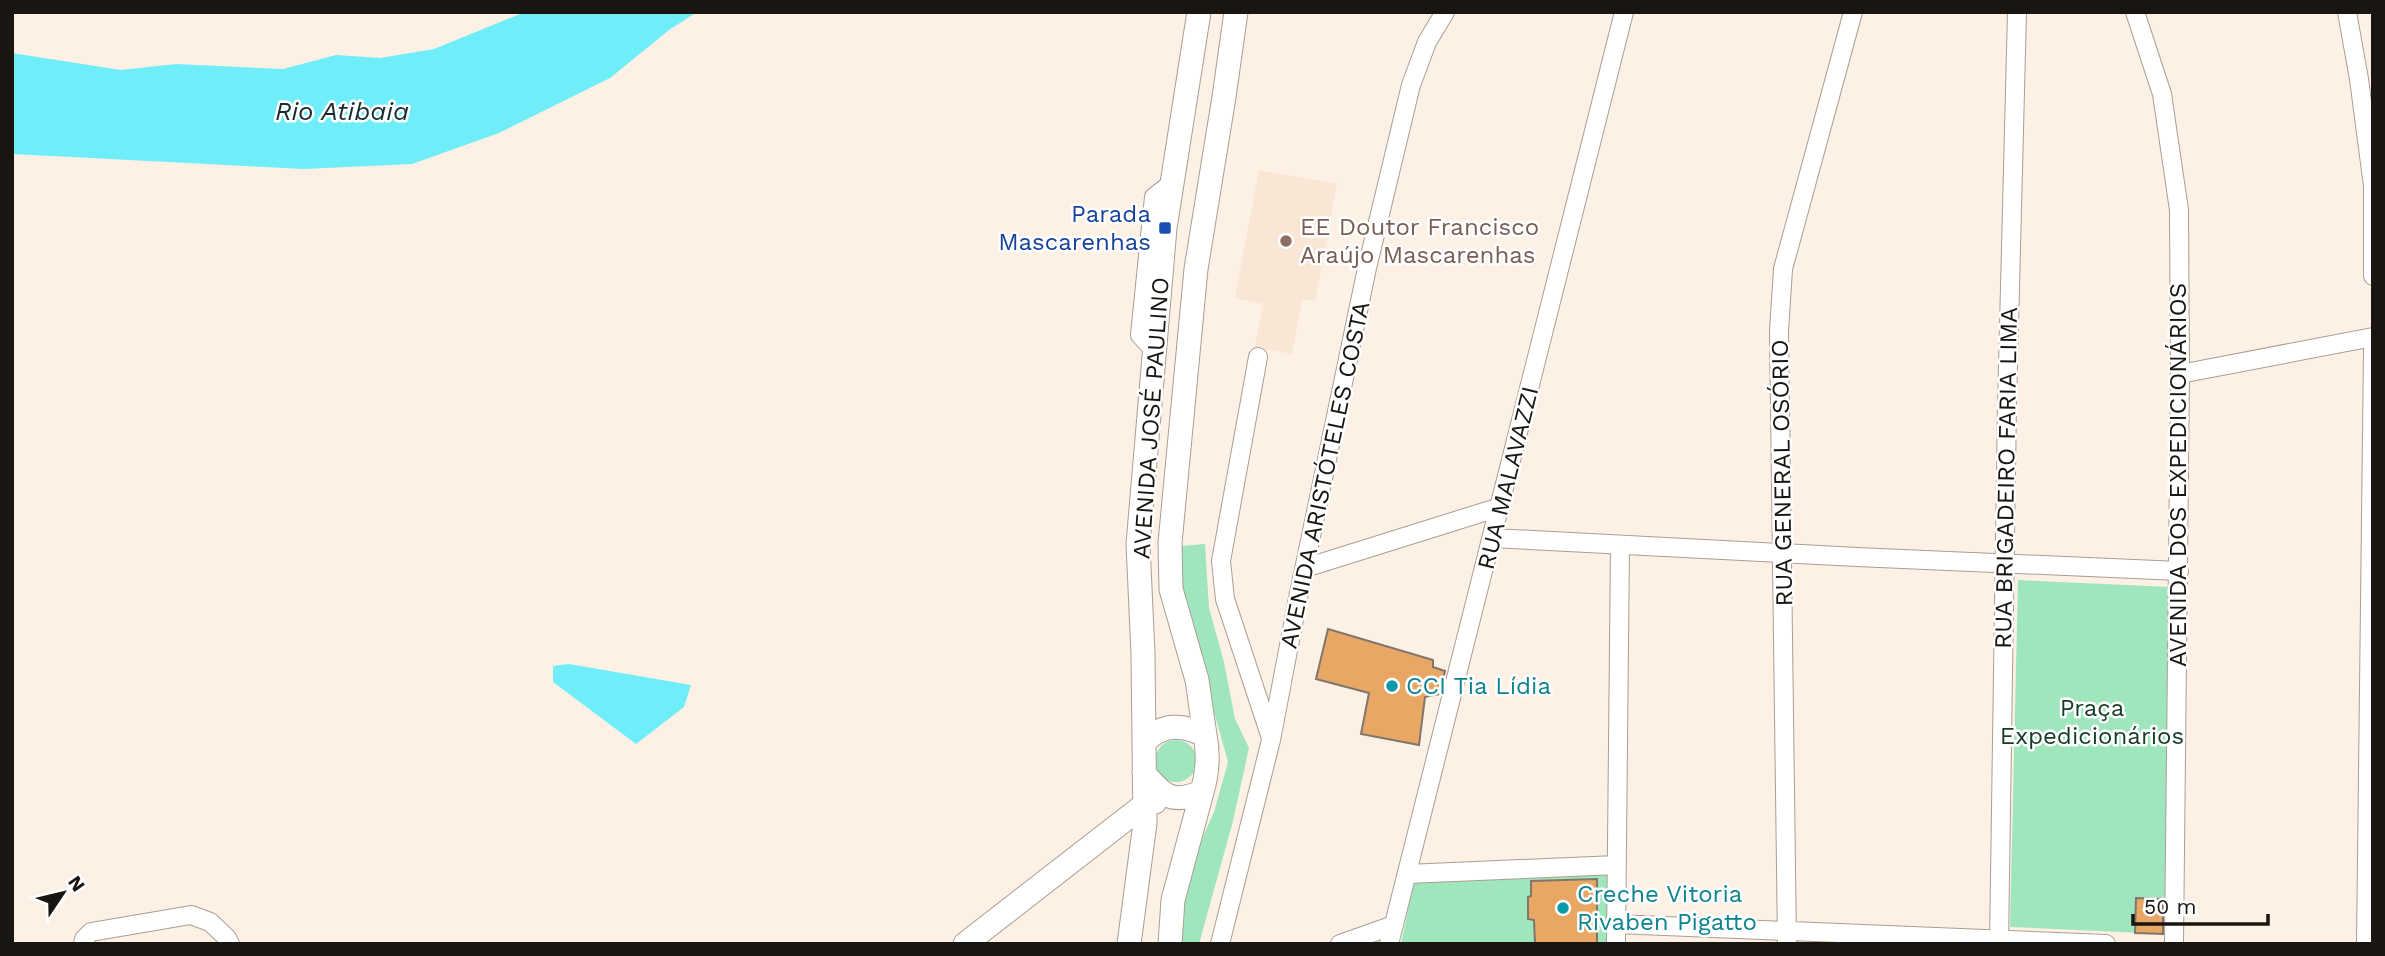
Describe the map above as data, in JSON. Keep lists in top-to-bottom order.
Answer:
{
  "streets": {
    "main road": ["AVENIDA JOSÉ PAULINO"],
    "street": [
      "RUA GENERAL OSÓRIO",
      "AVENIDA ARISTÓTELES COSTA",
      "AVENIDA DOS EXPEDICIONÁRIOS",
      "RUA MALAVAZZI",
      "RUA BRIGADEIRO FARIA LIMA"
    ]
  },
  "water": ["Rio Atibaia"],
  "parks": ["Praça Expedicionários"],
  "places": {
    "transit": ["Parada Mascarenhas"],
    "other": ["EE Doutor Francisco Araújo Mascarenhas", "CCI Tia Lídia", "Creche Vitoria Rivaben Pigatto"]
  },
  "scale_bar": "50 m",
  "north": "top right"
}
